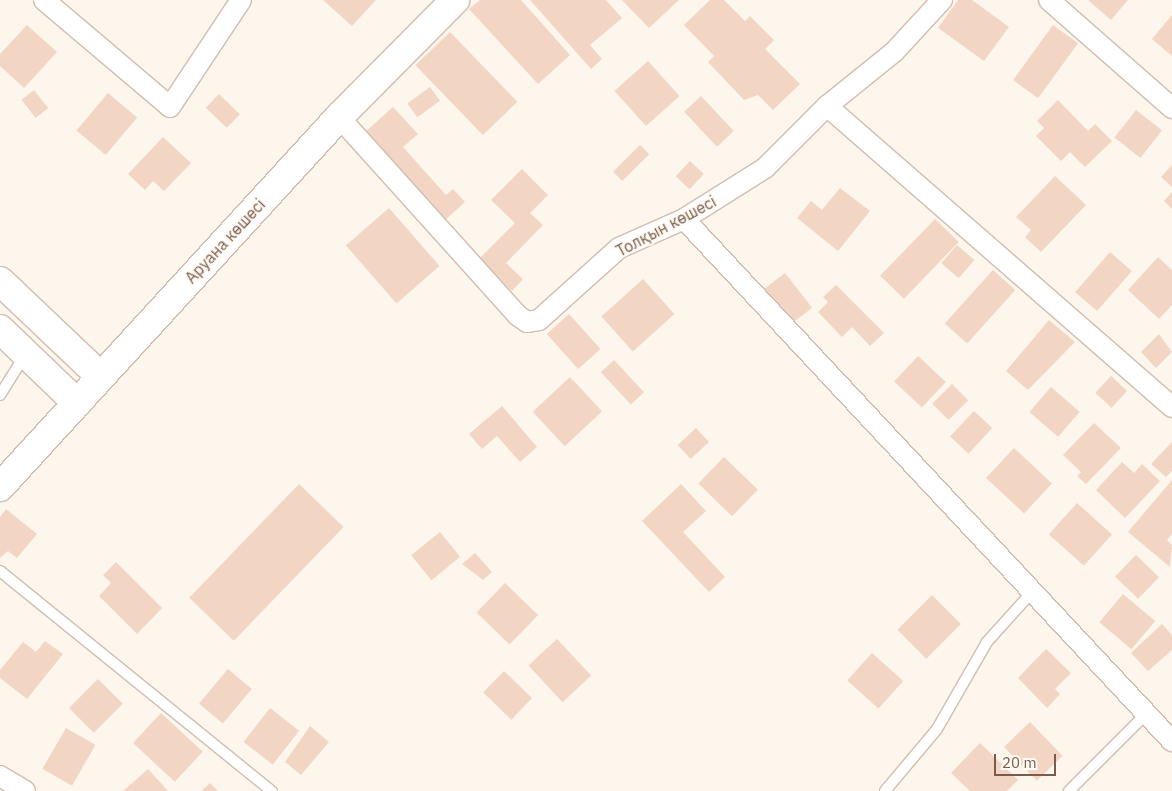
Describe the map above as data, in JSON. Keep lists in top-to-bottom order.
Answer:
{
  "streets": {
    "street": ["Толқын көшесі", "Аруана көшесі"]
  },
  "crossings": [
    ["Толқын көшесі", "Аруана көшесі"]
  ],
  "scale_bar": "20 m"
}
